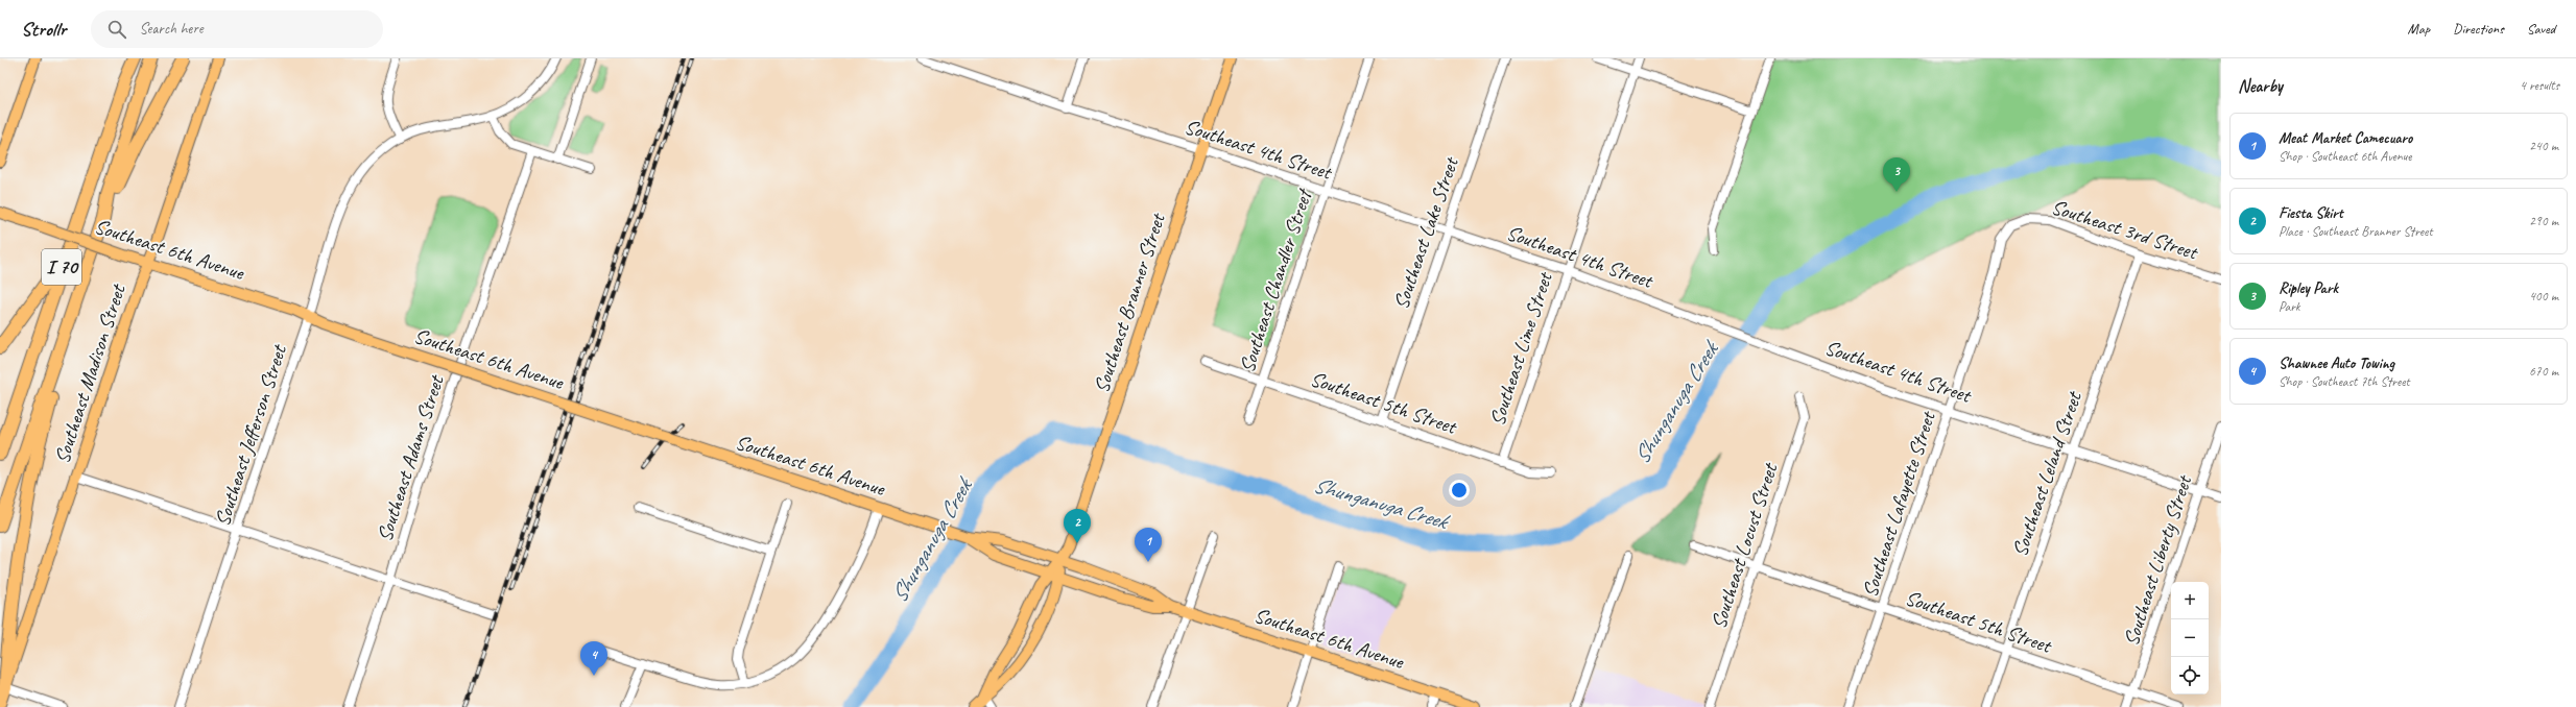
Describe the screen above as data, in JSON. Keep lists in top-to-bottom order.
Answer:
{
  "streets": {
    "highway": ["I 70"],
    "main road": ["Southeast 6th Avenue", "Southeast Branner Street", "Southeast Madison Street"],
    "street": [
      "Southeast 4th Street",
      "Southeast 3rd Street",
      "Southeast Lake Street",
      "Southeast Chandler Street",
      "Southeast Lime Street",
      "Southeast 5th Street",
      "Southeast Jefferson Street",
      "Southeast Adams Street",
      "Southeast Leland Street",
      "Southeast Lafayette Street",
      "Southeast Locust Street",
      "Southeast Liberty Street"
    ]
  },
  "crossings": [
    ["Southeast 4th Street", "Southeast Lake Street"],
    ["Southeast 4th Street", "Southeast Chandler Street"],
    ["Southeast 4th Street", "Southeast Branner Street"],
    ["Southeast 4th Street", "Southeast Lime Street"],
    ["Southeast 4th Street", "Southeast Leland Street"],
    ["Southeast 4th Street", "Southeast Lafayette Street"],
    ["Southeast 4th Street", "Southeast Liberty Street"],
    ["Southeast 3rd Street", "Southeast Leland Street"],
    ["Southeast 3rd Street", "Southeast Lafayette Street"],
    ["Southeast Lake Street", "Southeast 5th Street"],
    ["Southeast 6th Avenue", "Southeast Branner Street"],
    ["Southeast 6th Avenue", "Southeast Madison Street"],
    ["Southeast 6th Avenue", "Southeast Jefferson Street"],
    ["Southeast Chandler Street", "Southeast 5th Street"],
    ["Southeast Lime Street", "Southeast 5th Street"],
    ["Southeast 5th Street", "Southeast Leland Street"],
    ["Southeast 5th Street", "Southeast Lafayette Street"],
    ["Southeast 5th Street", "Southeast Locust Street"],
    ["Southeast 5th Street", "Southeast Liberty Street"]
  ],
  "water": ["Shunganuga Creek"],
  "page": {
    "header": "Strollr",
    "search": "Search here",
    "nav": ["Map", "Directions", "Saved"],
    "heading": ["Nearby", "4 results"],
    "list": [
      {
        "mark": "1",
        "name": "Meat Market Camecuaro",
        "note": "Shop · Southeast 6th Avenue",
        "value": "240 m"
      },
      {
        "mark": "2",
        "name": "Fiesta Skirt",
        "note": "Place · Southeast Branner Street",
        "value": "290 m"
      },
      {
        "mark": "3",
        "name": "Ripley Park",
        "note": "Park",
        "value": "400 m"
      },
      {
        "mark": "4",
        "name": "Shawnee Auto Towing",
        "note": "Shop · Southeast 7th Street",
        "value": "670 m"
      }
    ],
    "pins": [
      "3",
      "2",
      "1",
      "4"
    ],
    "map_buttons": ["+", "−"]
  }
}
